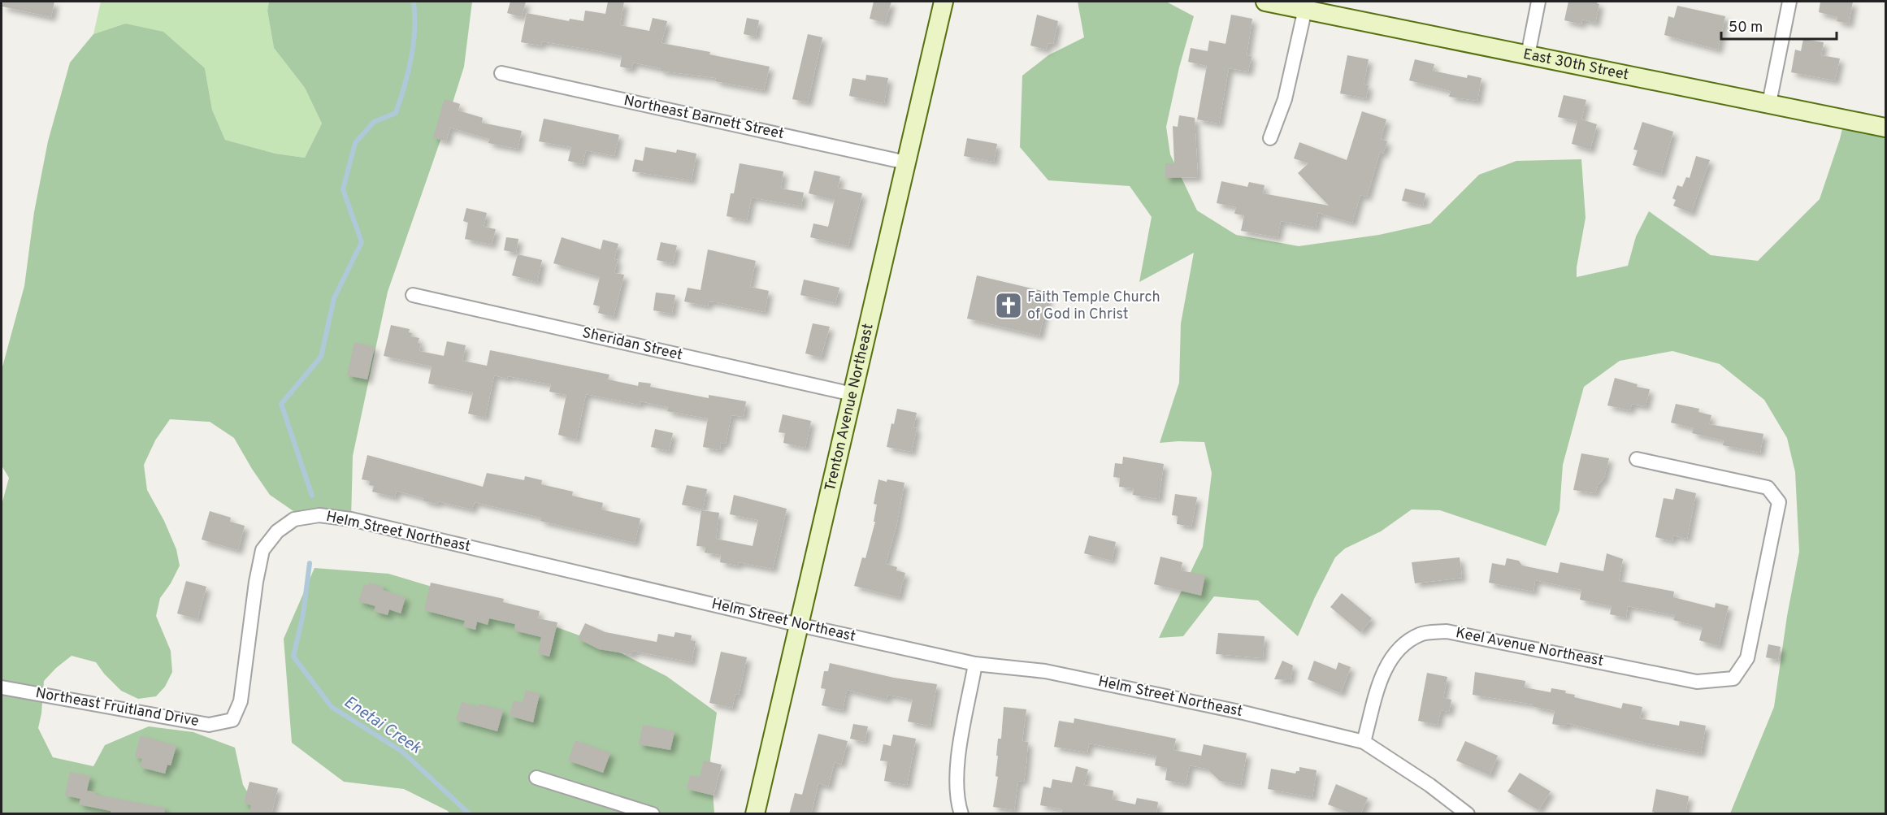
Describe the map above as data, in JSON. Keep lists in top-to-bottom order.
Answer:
{
  "streets": {
    "main road": ["East 30th Street", "Trenton Avenue Northeast"],
    "street": [
      "Northeast Barnett Street",
      "Sheridan Street",
      "Helm Street Northeast",
      "Keel Avenue Northeast",
      "Northeast Fruitland Drive"
    ]
  },
  "crossings": [
    ["Northeast Barnett Street", "Trenton Avenue Northeast"],
    ["Sheridan Street", "Trenton Avenue Northeast"],
    ["Trenton Avenue Northeast", "Helm Street Northeast"],
    ["Helm Street Northeast", "Keel Avenue Northeast"],
    ["Helm Street Northeast", "Northeast Fruitland Drive"]
  ],
  "water": ["Enetai Creek"],
  "places": {
    "church": ["Faith Temple Church of God in Christ"]
  },
  "scale_bar": "50 m"
}
